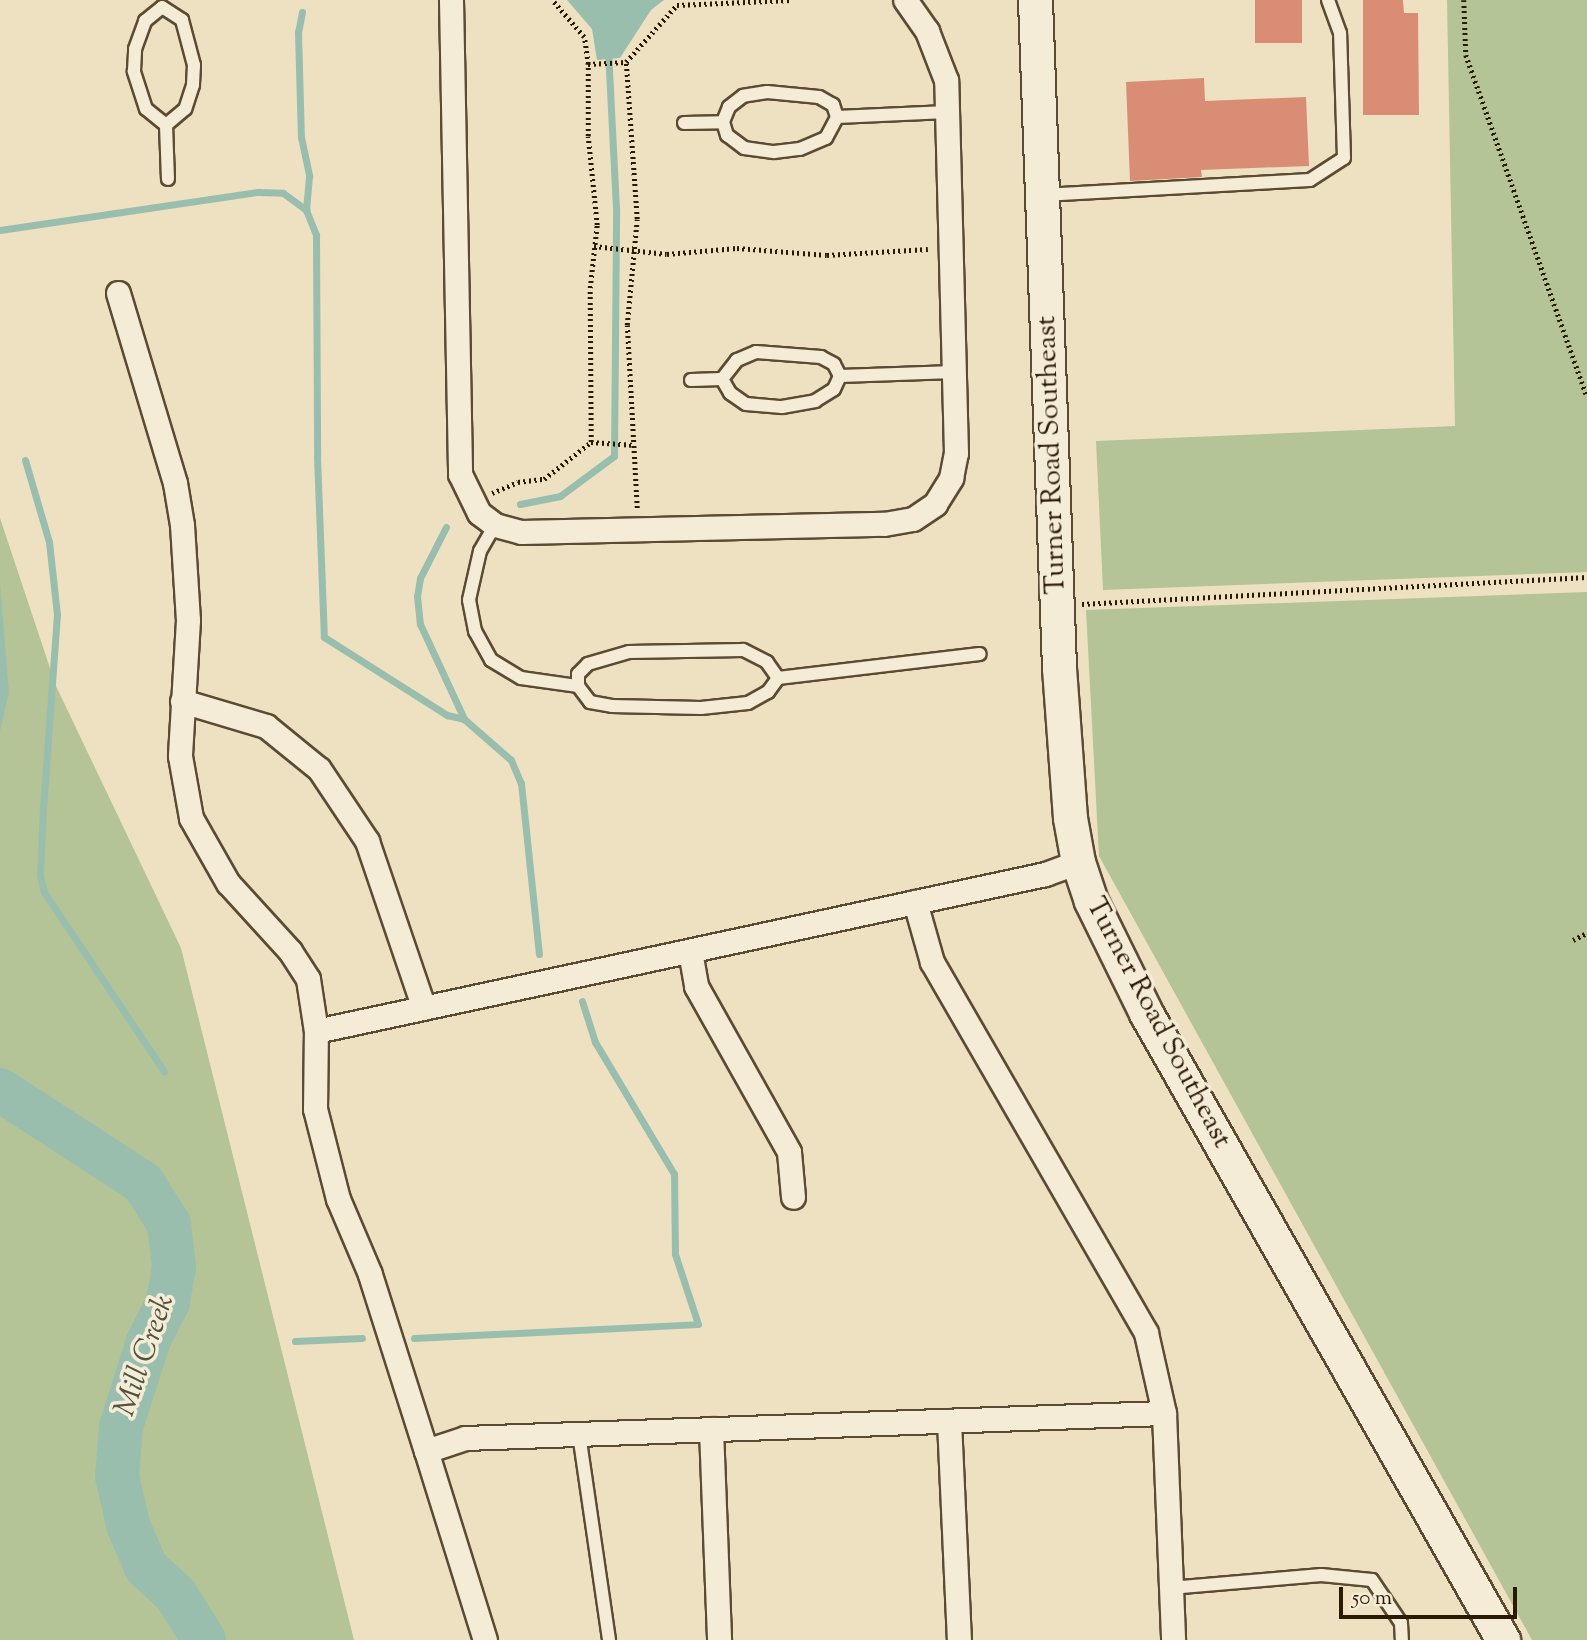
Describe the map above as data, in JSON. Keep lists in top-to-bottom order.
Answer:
{
  "streets": {
    "main road": ["Turner Road Southeast"]
  },
  "water": ["Mill Creek"],
  "scale_bar": "50 m"
}
